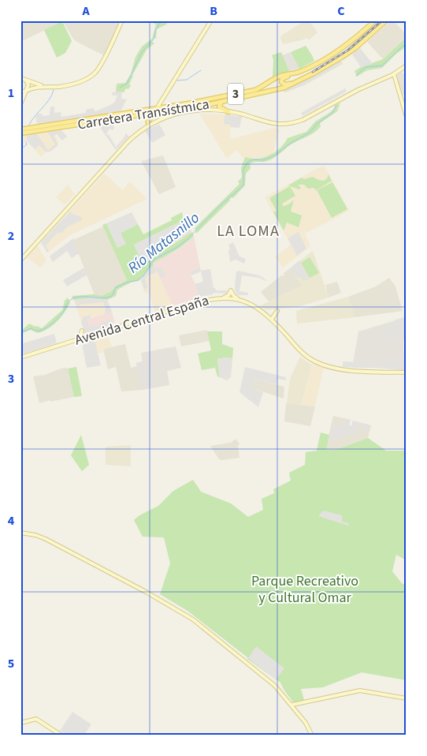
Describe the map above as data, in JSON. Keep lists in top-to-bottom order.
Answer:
{
  "streets": {
    "main road": ["3", "Carretera Transístmica", "Avenida Central España"]
  },
  "districts": ["LA LOMA"],
  "water": ["Río Matasnillo"],
  "parks": ["Parque Recreativo y Cultural Omar"],
  "grid": {
    "columns": ["A", "B", "C"],
    "rows": [
      "1",
      "2",
      "3",
      "4",
      "5"
    ]
  }
}
